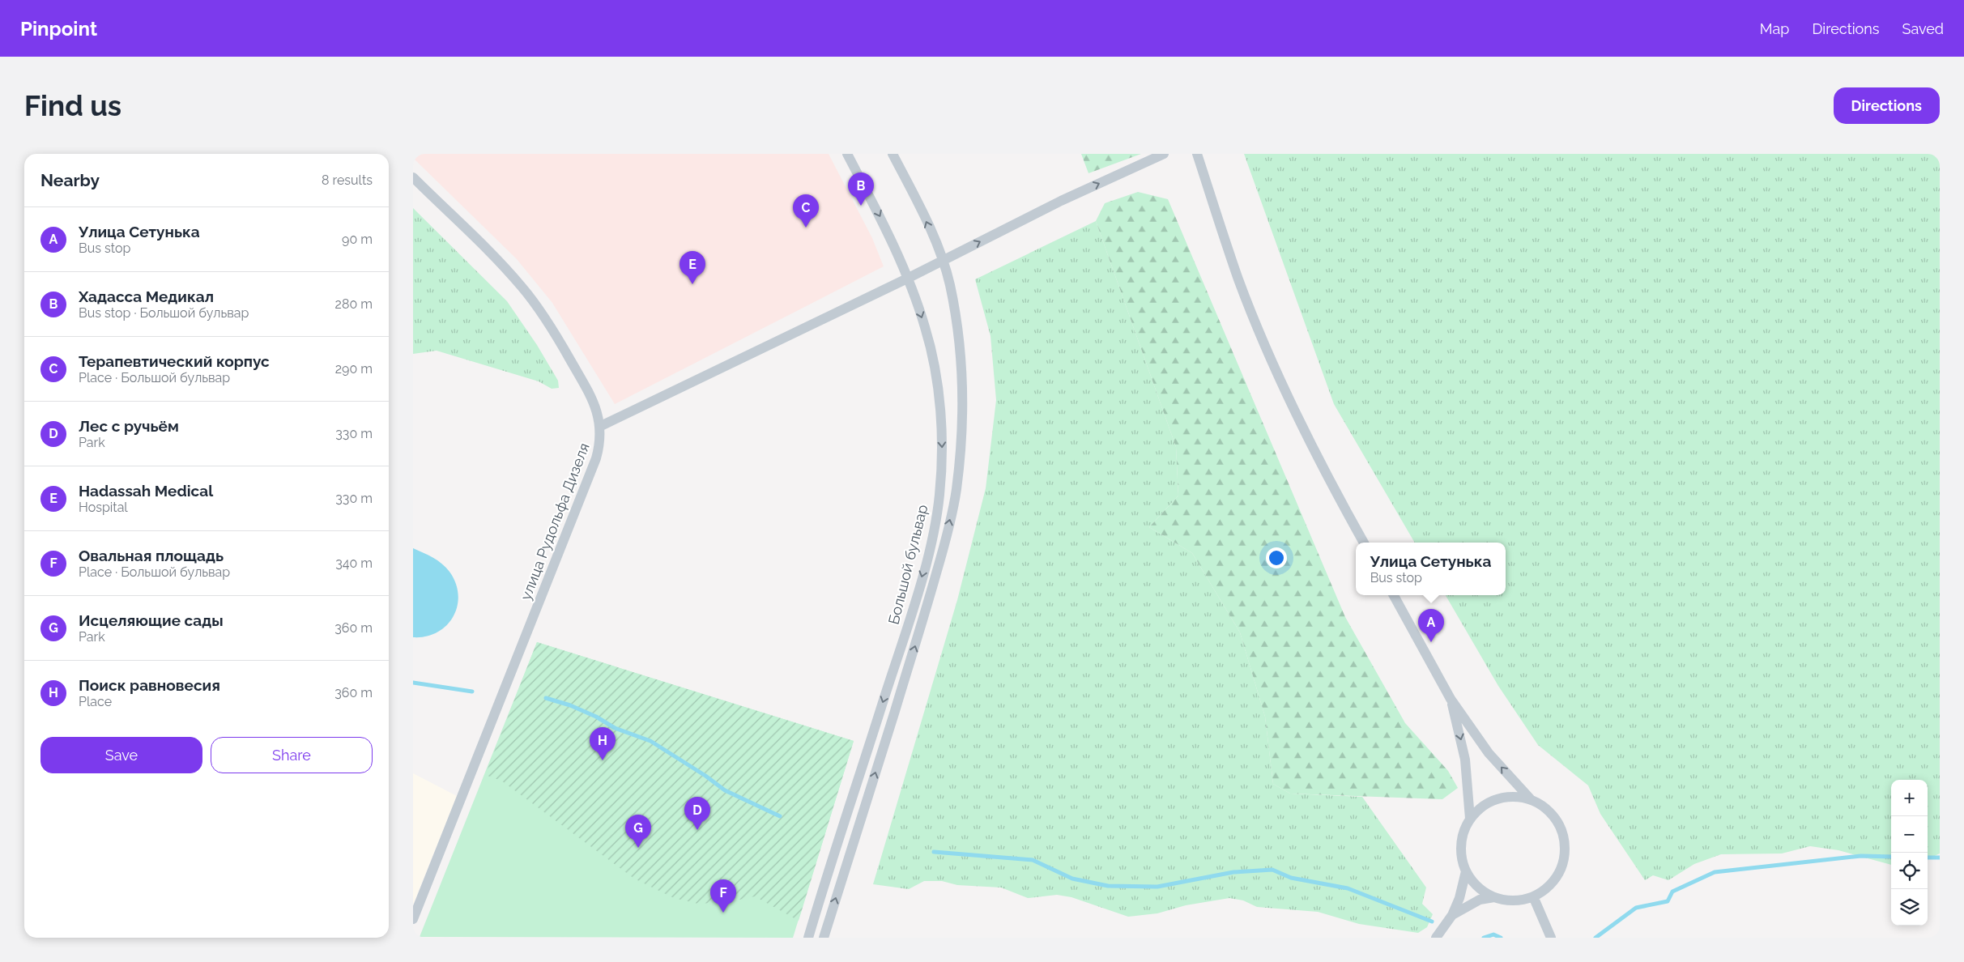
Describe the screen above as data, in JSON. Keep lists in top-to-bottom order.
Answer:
{
  "streets": {
    "street": ["улица Рудольфа Дизеля", "Большой бульвар"]
  },
  "page": {
    "header": "Pinpoint",
    "nav": ["Map", "Directions", "Saved"],
    "buttons": [
      "Directions",
      ["Save", "Share"]
    ],
    "title": "Find us",
    "heading": ["Nearby", "8 results"],
    "pins": [
      "B",
      "C",
      "E",
      "A",
      "H",
      "D",
      "G",
      "F"
    ],
    "list": [
      {
        "mark": "A",
        "name": "Улица Сетунька",
        "note": "Bus stop",
        "value": "90 m"
      },
      {
        "mark": "B",
        "name": "Хадасса Медикал",
        "note": "Bus stop · Большой бульвар",
        "value": "280 m"
      },
      {
        "mark": "C",
        "name": "Терапевтический корпус",
        "note": "Place · Большой бульвар",
        "value": "290 m"
      },
      {
        "mark": "D",
        "name": "Лес с ручьём",
        "note": "Park",
        "value": "330 m"
      },
      {
        "mark": "E",
        "name": "Hadassah Medical",
        "note": "Hospital",
        "value": "330 m"
      },
      {
        "mark": "F",
        "name": "Овальная площадь",
        "note": "Place · Большой бульвар",
        "value": "340 m"
      },
      {
        "mark": "G",
        "name": "Исцеляющие сады",
        "note": "Park",
        "value": "360 m"
      },
      {
        "mark": "H",
        "name": "Поиск равновесия",
        "note": "Place",
        "value": "360 m"
      }
    ],
    "popup": ["Улица Сетунька", "Bus stop"],
    "map_buttons": ["+", "−"]
  }
}
